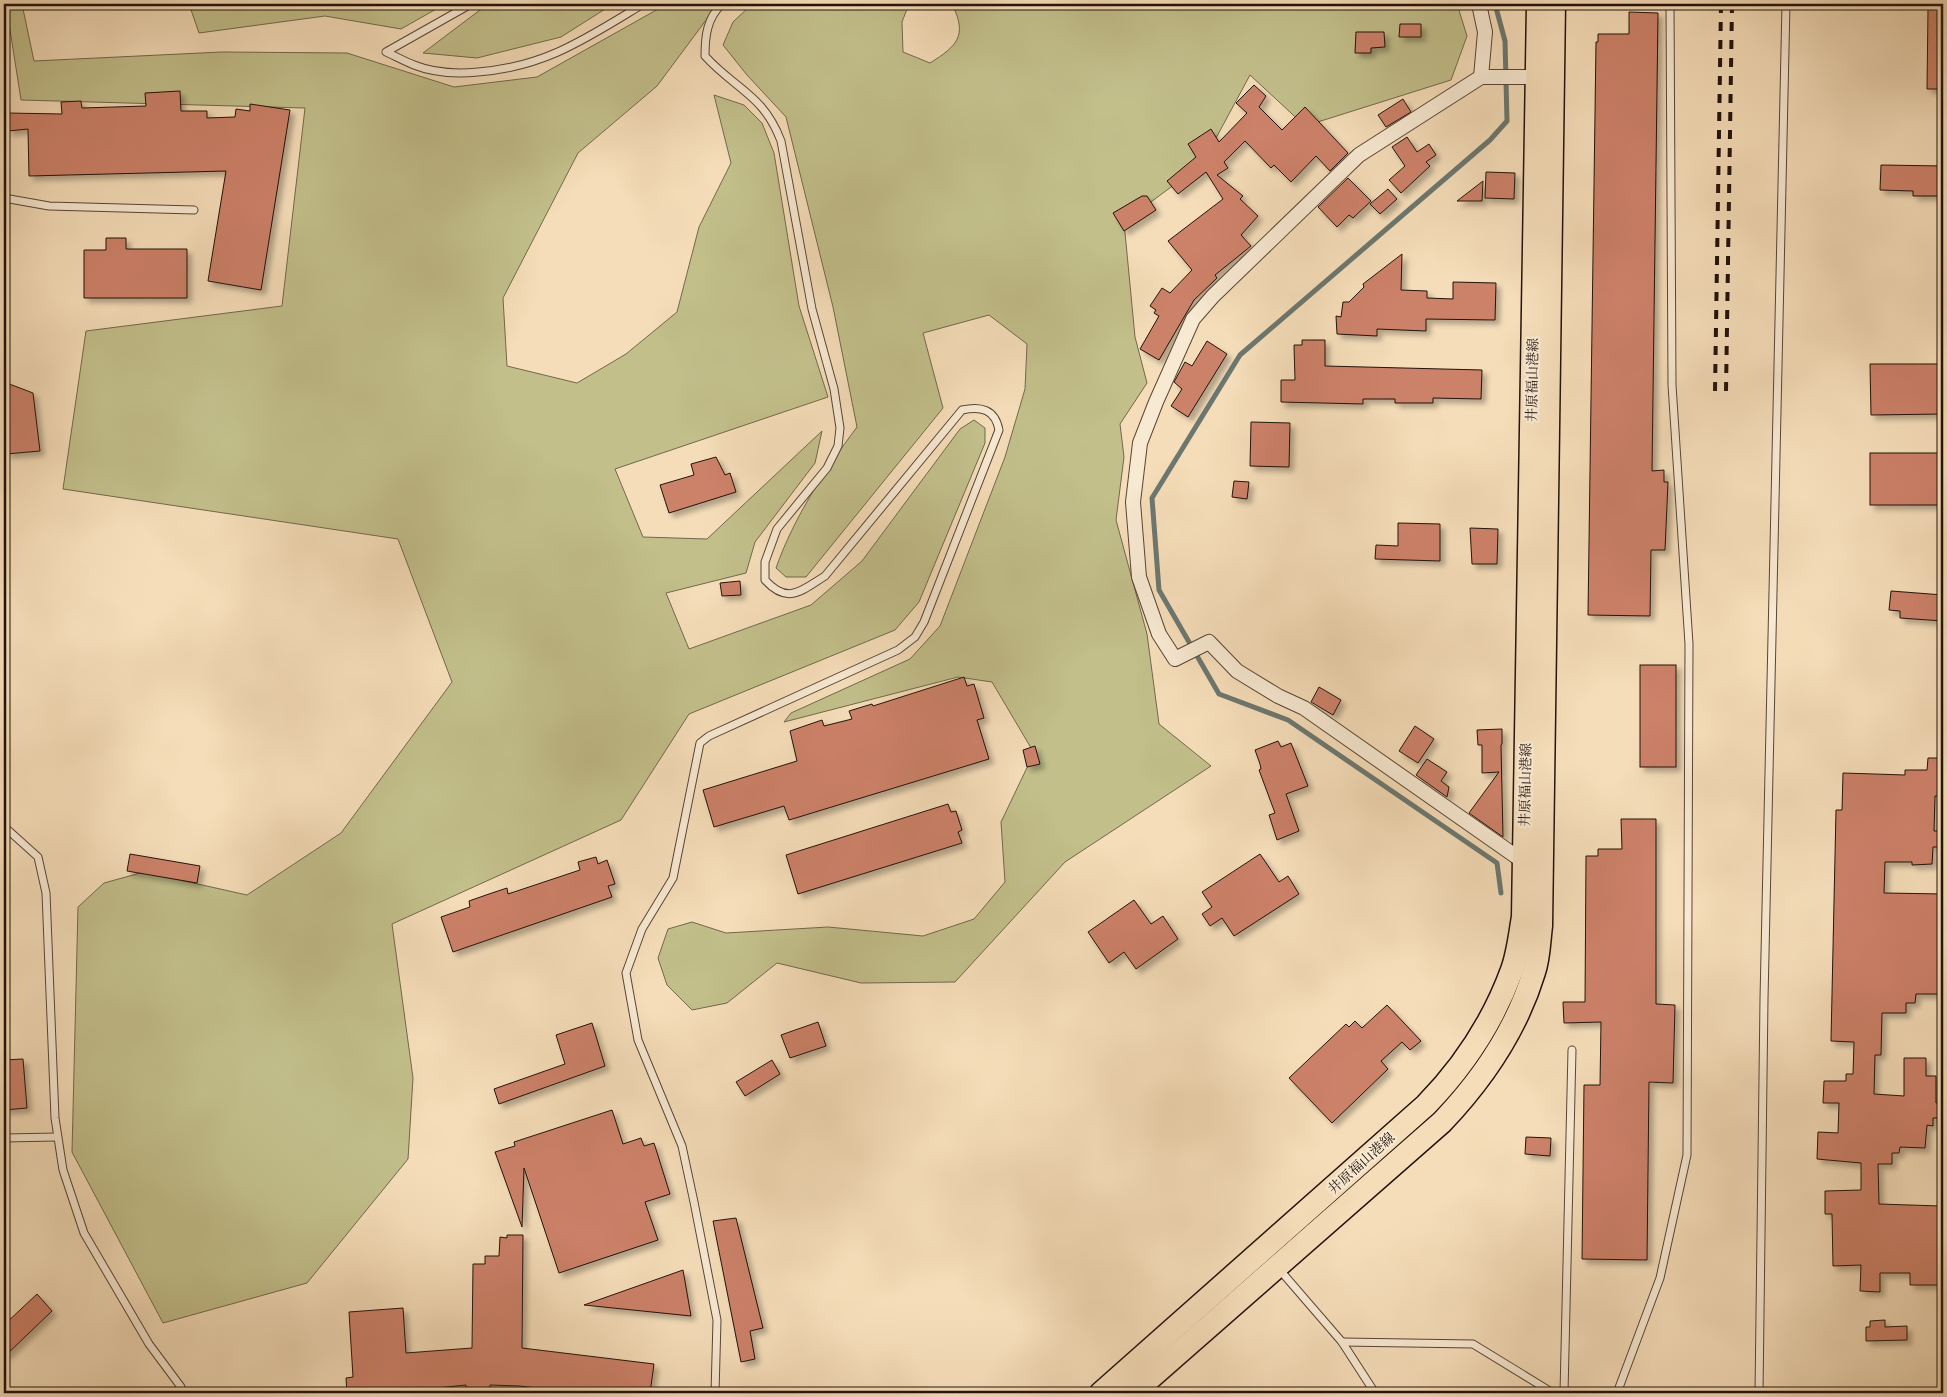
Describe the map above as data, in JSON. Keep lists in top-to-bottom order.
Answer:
{
  "streets": {
    "main road": ["井原福山港線"]
  }
}
